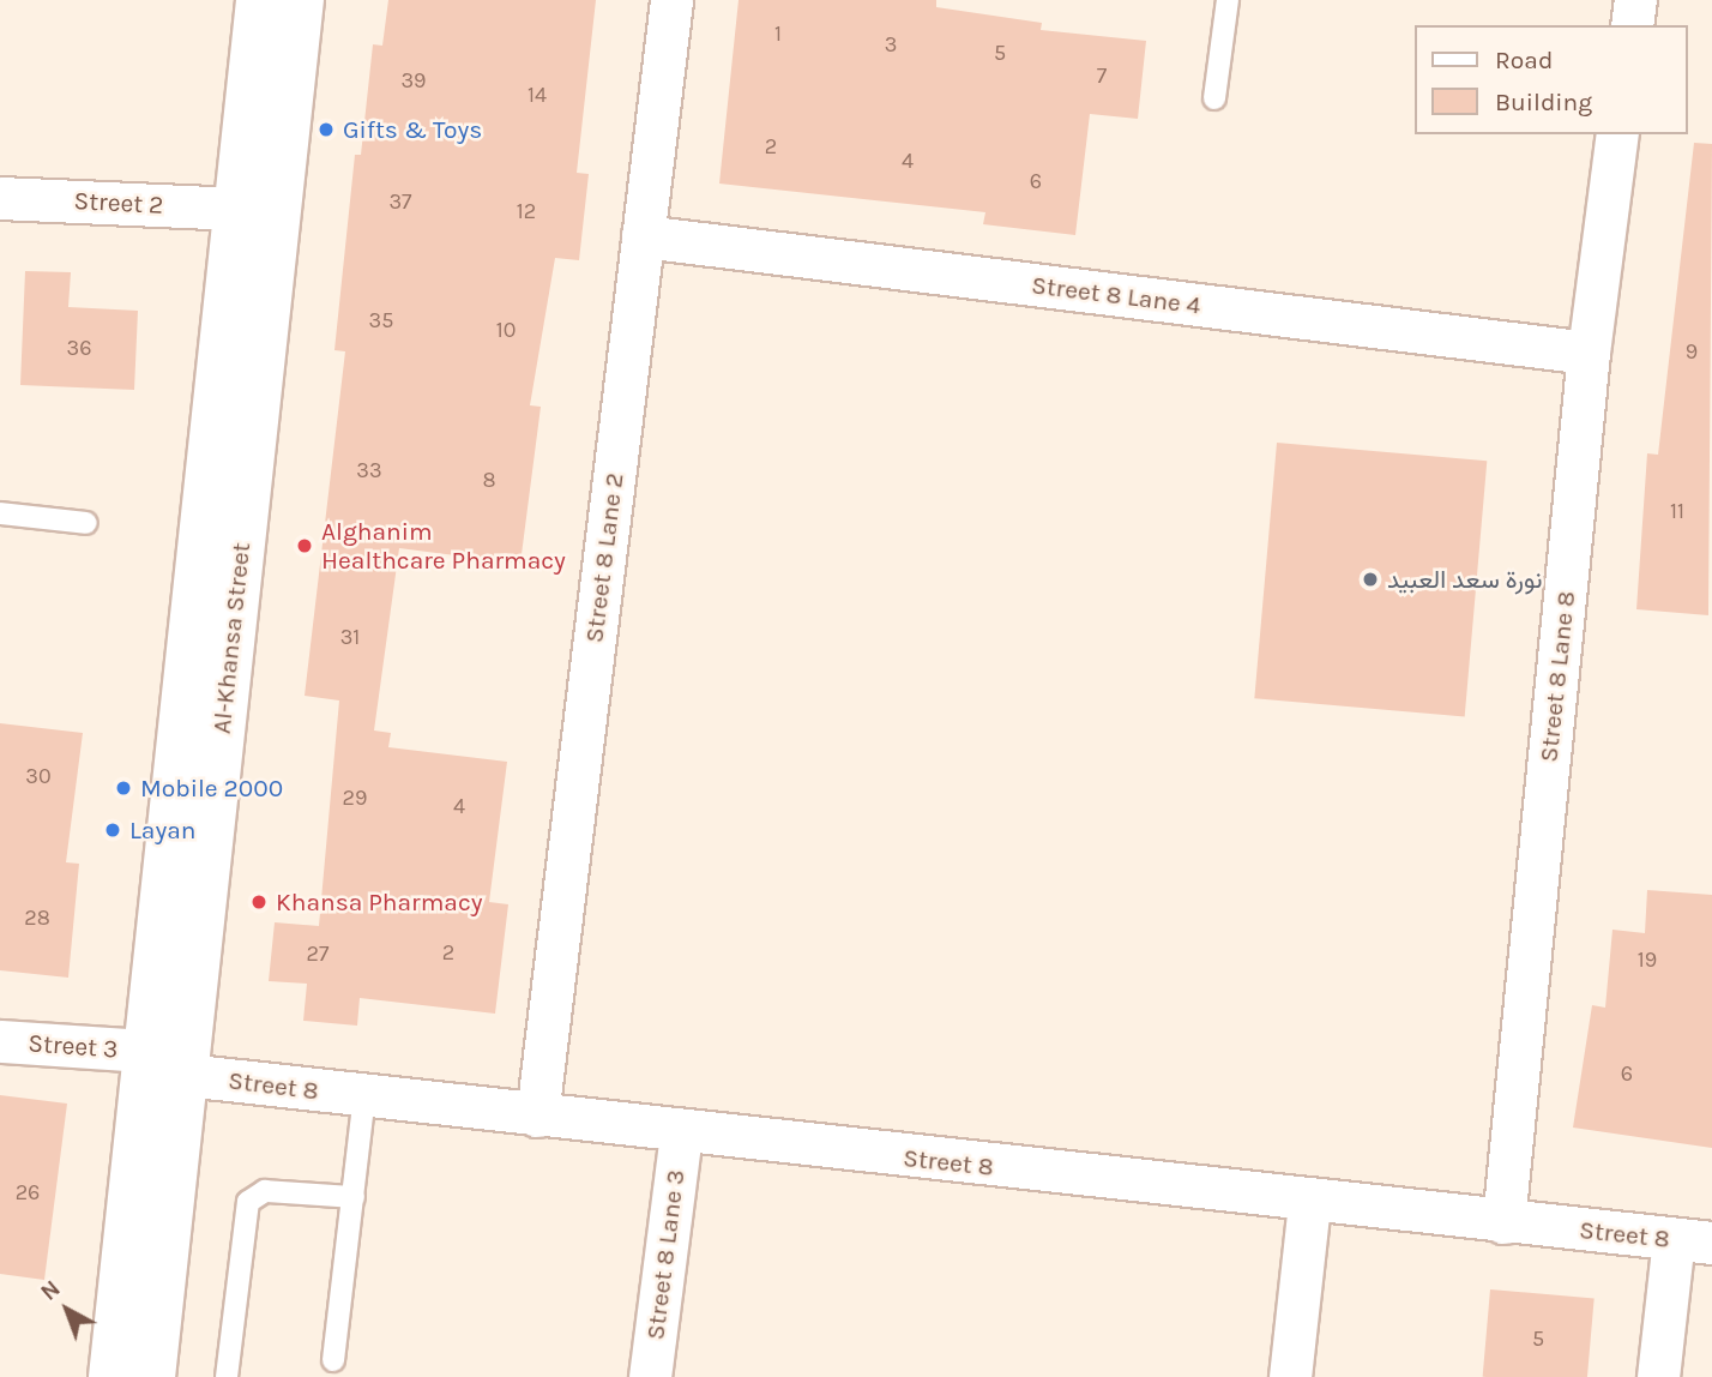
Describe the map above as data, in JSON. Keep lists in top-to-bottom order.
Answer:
{
  "streets": {
    "street": [
      "Street 2",
      "Street 8 Lane 4",
      "Street 8 Lane 2",
      "Al-Khansa Street",
      "Street 8 Lane 8",
      "Street 3",
      "Street 8",
      "Street 8 Lane 3"
    ]
  },
  "crossings": [
    ["Street 2", "Al-Khansa Street"],
    ["Street 8 Lane 4", "Street 8 Lane 2"],
    ["Street 8 Lane 4", "Street 8 Lane 8"],
    ["Street 8 Lane 2", "Street 8"],
    ["Al-Khansa Street", "Street 3"],
    ["Al-Khansa Street", "Street 8"],
    ["Street 8 Lane 8", "Street 8"],
    ["Street 8", "Street 8 Lane 3"]
  ],
  "places": [
    "Gifts & Toys",
    "Alghanim Healthcare Pharmacy",
    "نورة سعد العبيد",
    "Mobile 2000",
    "Layan",
    "Khansa Pharmacy"
  ],
  "house_numbers": [
    "1",
    "3",
    "5",
    "7",
    "39",
    "14",
    "2",
    "4",
    "6",
    "37",
    "12",
    "35",
    "10",
    "36",
    "9",
    "33",
    "8",
    "11",
    "31",
    "30",
    "29",
    "4",
    "28",
    "2",
    "27",
    "19",
    "6",
    "26",
    "5"
  ],
  "legend": ["Road", "Building"],
  "north": "top left"
}
